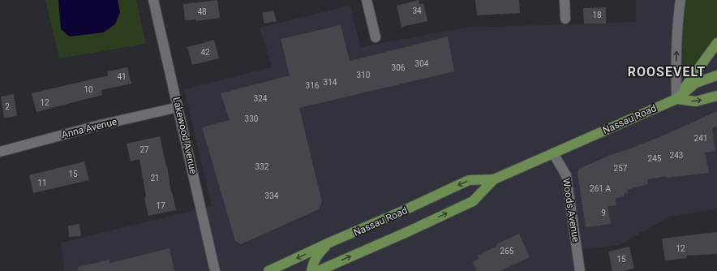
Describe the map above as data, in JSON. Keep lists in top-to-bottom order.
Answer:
{
  "streets": {
    "main road": ["Nassau Road"],
    "street": ["Anna Avenue", "Lakewood Avenue", "Woods Avenue"]
  },
  "crossings": [
    ["Nassau Road", "Woods Avenue"],
    ["Anna Avenue", "Lakewood Avenue"]
  ],
  "districts": ["ROOSEVELT"],
  "house_numbers": [
    "34",
    "48",
    "18",
    "42",
    "304",
    "306",
    "310",
    "41",
    "314",
    "316",
    "10",
    "324",
    "12",
    "2",
    "330",
    "241",
    "27",
    "243",
    "245",
    "332",
    "257",
    "15",
    "21",
    "11",
    "261 A",
    "334",
    "17",
    "9",
    "12",
    "265",
    "15"
  ]
}
